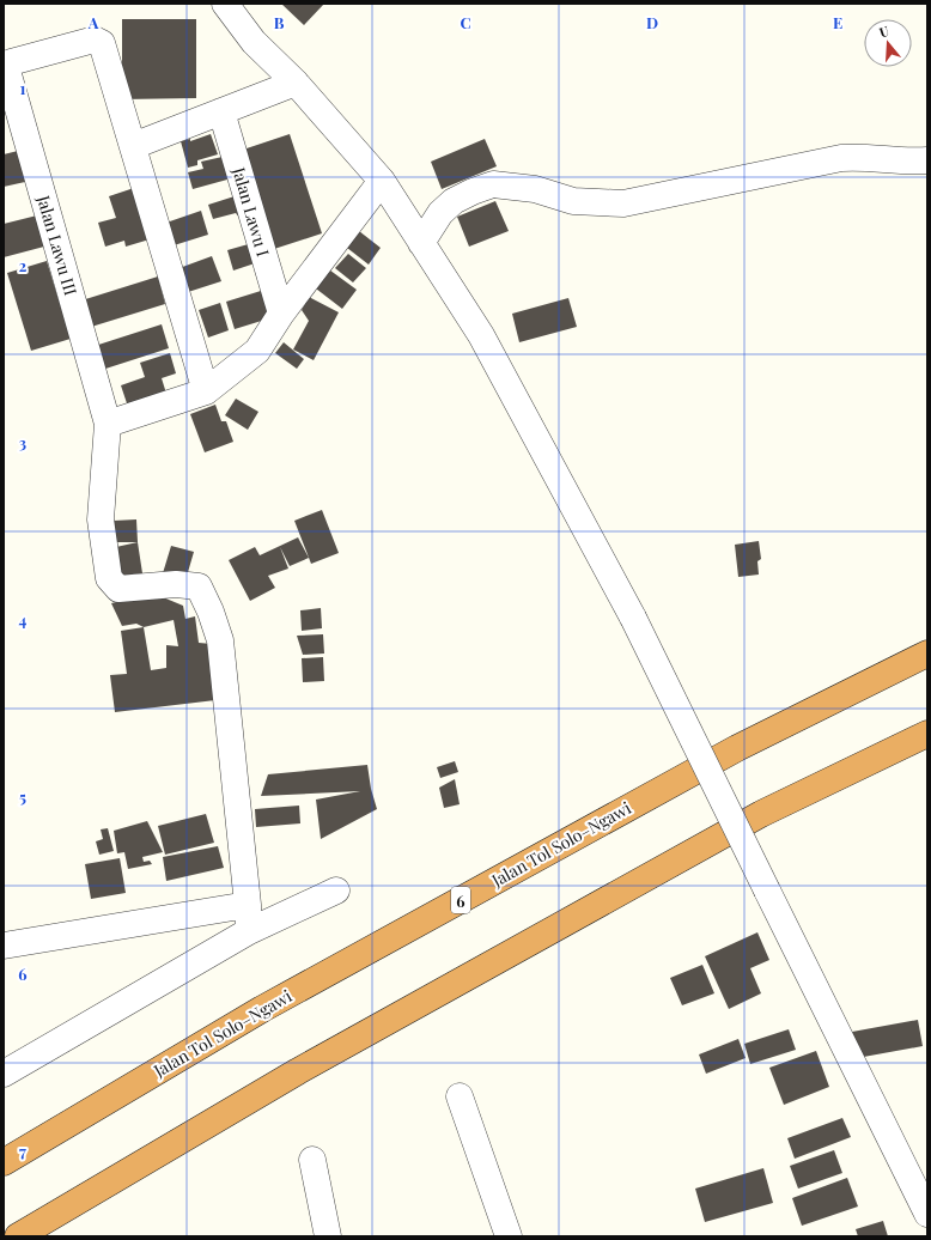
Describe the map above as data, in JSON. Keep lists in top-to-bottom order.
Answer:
{
  "streets": {
    "highway": ["Jalan Tol Solo–Ngawi", "6"],
    "street": ["Jalan Lawu I", "Jalan Lawu III"]
  },
  "north": "top",
  "grid": {
    "columns": [
      "A",
      "B",
      "C",
      "D",
      "E"
    ],
    "rows": [
      "1",
      "2",
      "3",
      "4",
      "5",
      "6",
      "7"
    ]
  }
}
